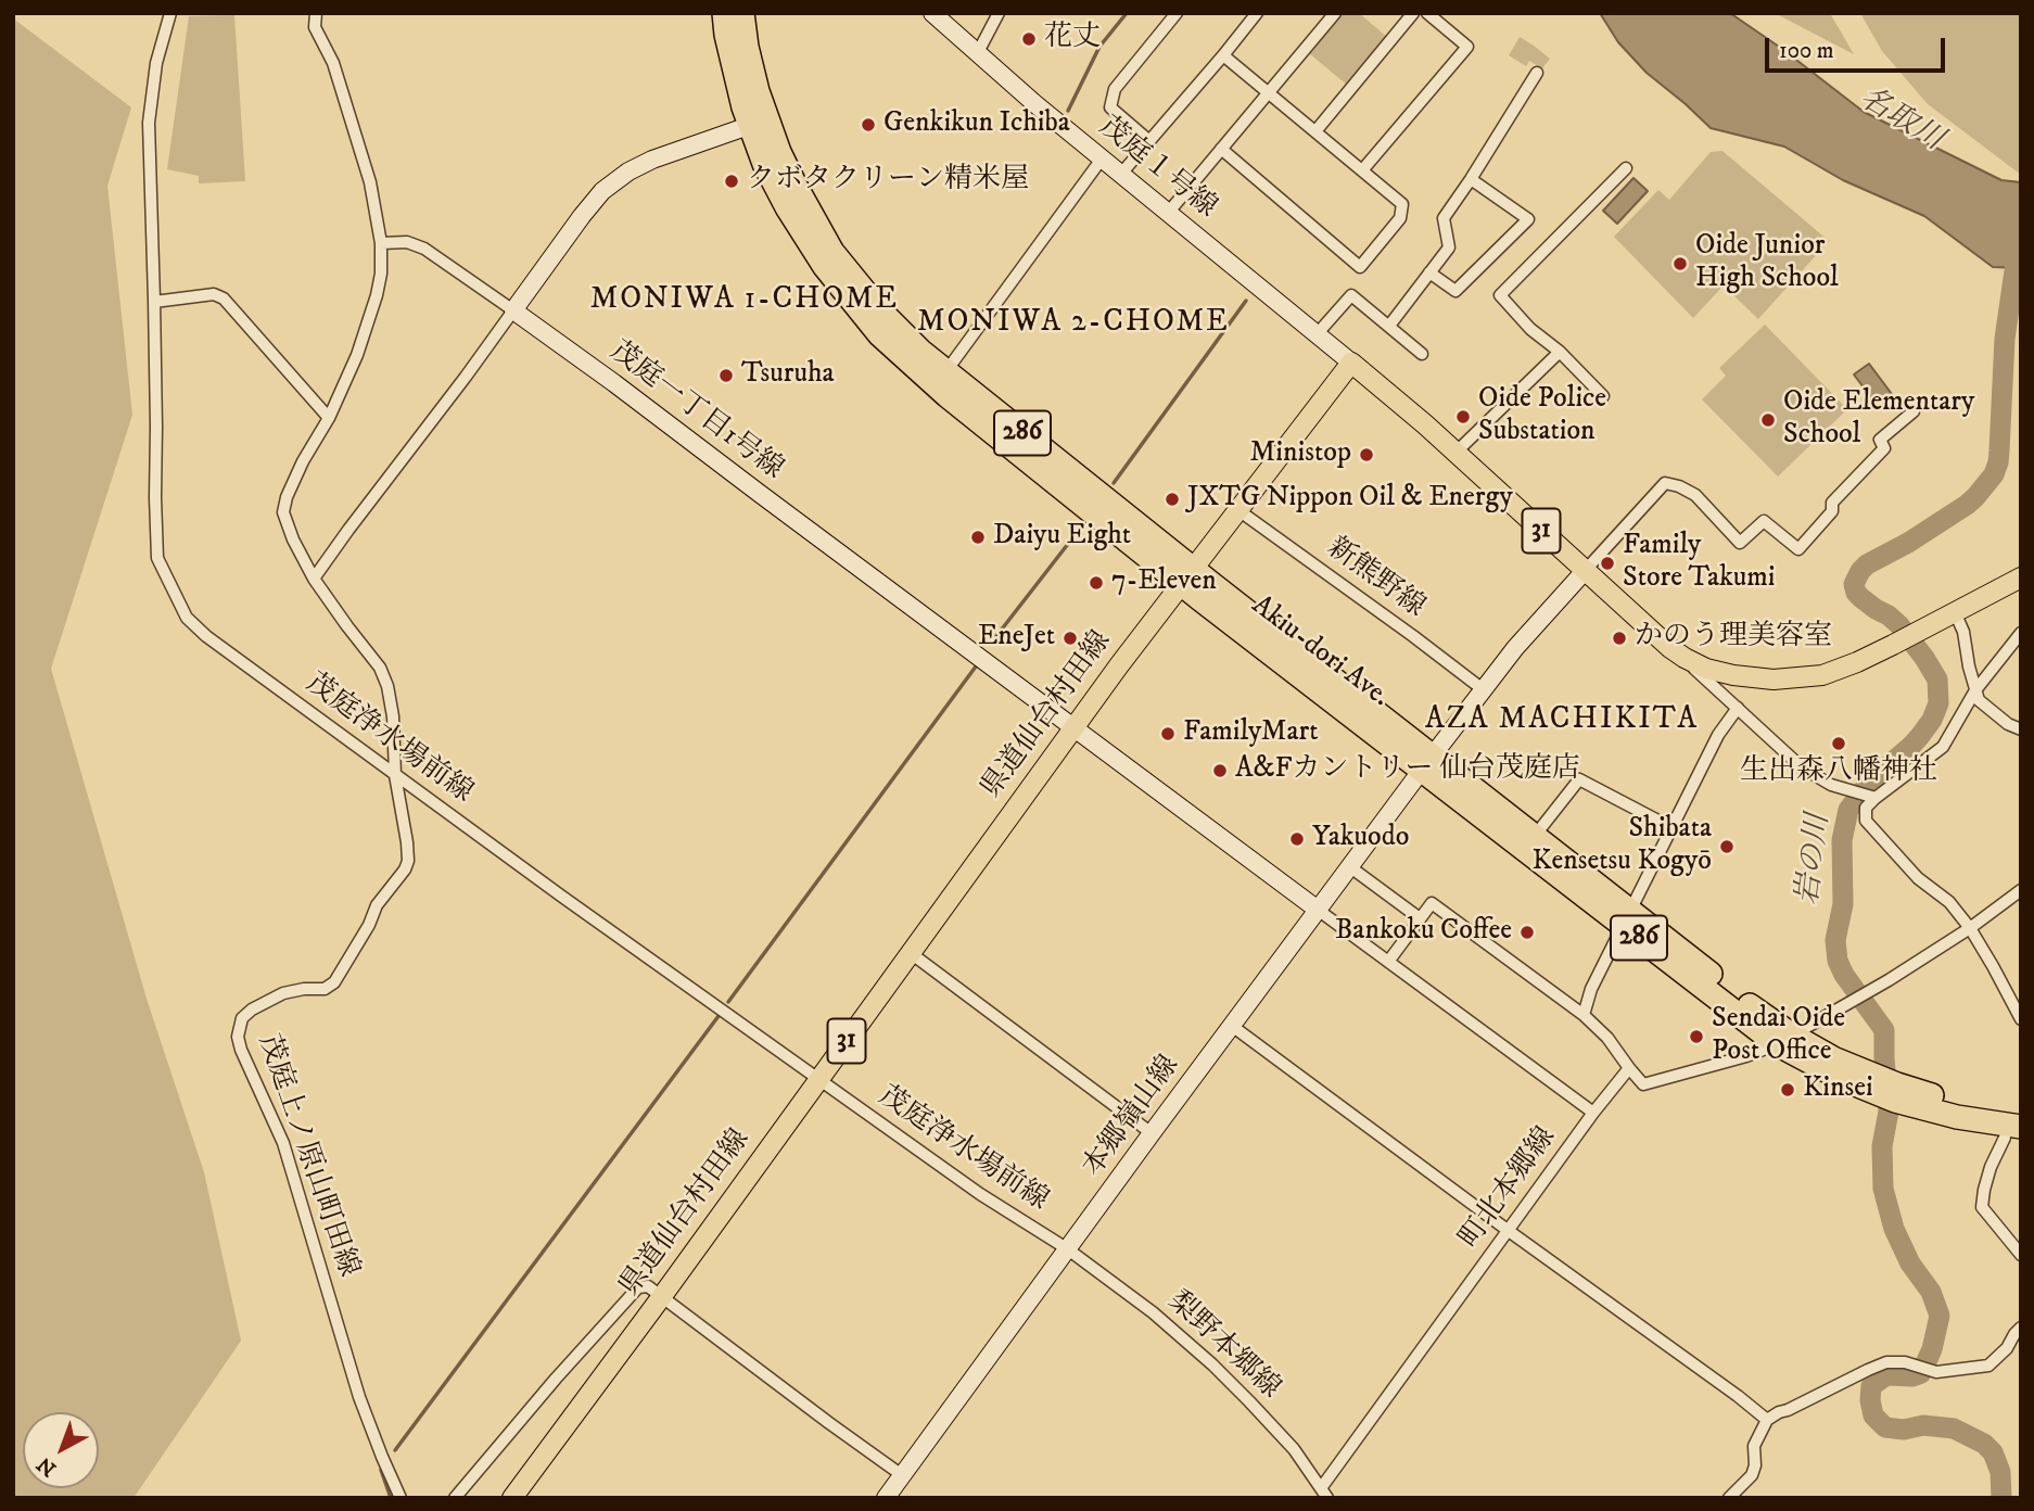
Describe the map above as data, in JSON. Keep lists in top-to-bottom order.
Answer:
{
  "streets": {
    "highway": ["286", "Akiu-dori Ave."],
    "main road": ["31", "県道仙台村田線"],
    "street": [
      "茂庭１号線",
      "茂庭一丁目1号線",
      "新熊野線",
      "茂庭浄水場前線",
      "本郷嶺山線",
      "茂庭上ノ原山町田線",
      "町北本郷線",
      "梨野本郷線"
    ]
  },
  "crossings": [
    ["茂庭１号線", "31"],
    ["茂庭１号線", "県道仙台村田線"],
    ["茂庭一丁目1号線", "県道仙台村田線"],
    ["茂庭一丁目1号線", "本郷嶺山線"],
    ["31", "県道仙台村田線"],
    ["31", "本郷嶺山線"],
    ["新熊野線", "県道仙台村田線"],
    ["新熊野線", "本郷嶺山線"],
    ["Akiu-dori Ave.", "県道仙台村田線"],
    ["Akiu-dori Ave.", "本郷嶺山線"],
    ["県道仙台村田線", "茂庭浄水場前線"],
    ["茂庭浄水場前線", "本郷嶺山線"],
    ["茂庭浄水場前線", "茂庭上ノ原山町田線"],
    ["茂庭浄水場前線", "梨野本郷線"],
    ["本郷嶺山線", "梨野本郷線"],
    ["町北本郷線", "梨野本郷線"]
  ],
  "districts": ["MONIWA 1-CHOME", "MONIWA 2-CHOME", "AZA MACHIKITA"],
  "water": ["名取川", "岩の川"],
  "places": [
    "花丈",
    "Genkikun Ichiba",
    "クボタクリーン精米屋",
    "Oide Junior High School",
    "Tsuruha",
    "Oide Police Substation",
    "Oide Elementary School",
    "Ministop",
    "JXTG Nippon Oil & Energy",
    "Daiyu Eight",
    "Family Store Takumi",
    "7-Eleven",
    "EneJet",
    "かのう理美容室",
    "FamilyMart",
    "生出森八幡神社",
    "A&Fカントリー 仙台茂庭店",
    "Yakuodo",
    "Shibata Kensetsu Kogyō",
    "Bankoku Coffee",
    "Sendai Oide Post Office",
    "Kinsei"
  ],
  "scale_bar": "100 m",
  "north": "bottom left"
}
